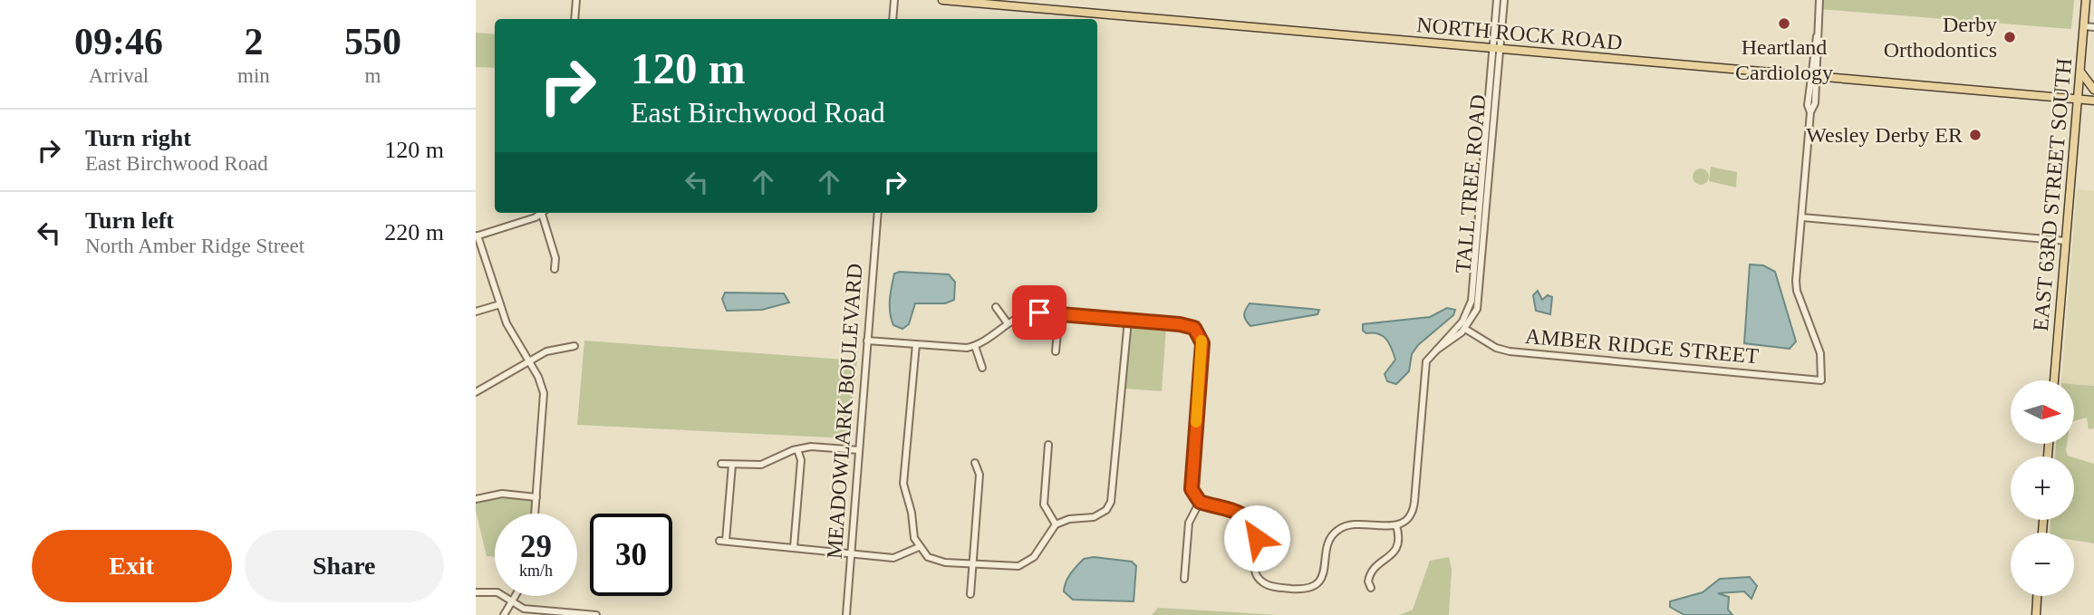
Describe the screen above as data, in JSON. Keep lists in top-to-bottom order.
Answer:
{
  "streets": {
    "main road": ["NORTH ROCK ROAD", "EAST 63RD STREET SOUTH"],
    "street": ["TALL TREE ROAD", "AMBER RIDGE STREET", "MEADOWLARK BOULEVARD"]
  },
  "crossings": [
    ["NORTH ROCK ROAD", "TALL TREE ROAD"],
    ["NORTH ROCK ROAD", "EAST 63RD STREET SOUTH"],
    ["TALL TREE ROAD", "AMBER RIDGE STREET"]
  ],
  "places": ["Heartland Cardiology", "Derby Orthodontics", "Wesley Derby ER"],
  "north": "right",
  "page": {
    "eta": [
      "09:46",
      "Arrival",
      "2",
      "min",
      "550",
      "m"
    ],
    "turn": ["120 m", "East Birchwood Road"],
    "list": [
      {
        "name": "Turn right",
        "note": "East Birchwood Road",
        "value": "120 m"
      },
      {
        "name": "Turn left",
        "note": "North Amber Ridge Street",
        "value": "220 m"
      }
    ],
    "map_buttons": ["+", "−"],
    "speed": "29 km/h",
    "limit": "30",
    "buttons": ["Exit", "Share"]
  }
}
